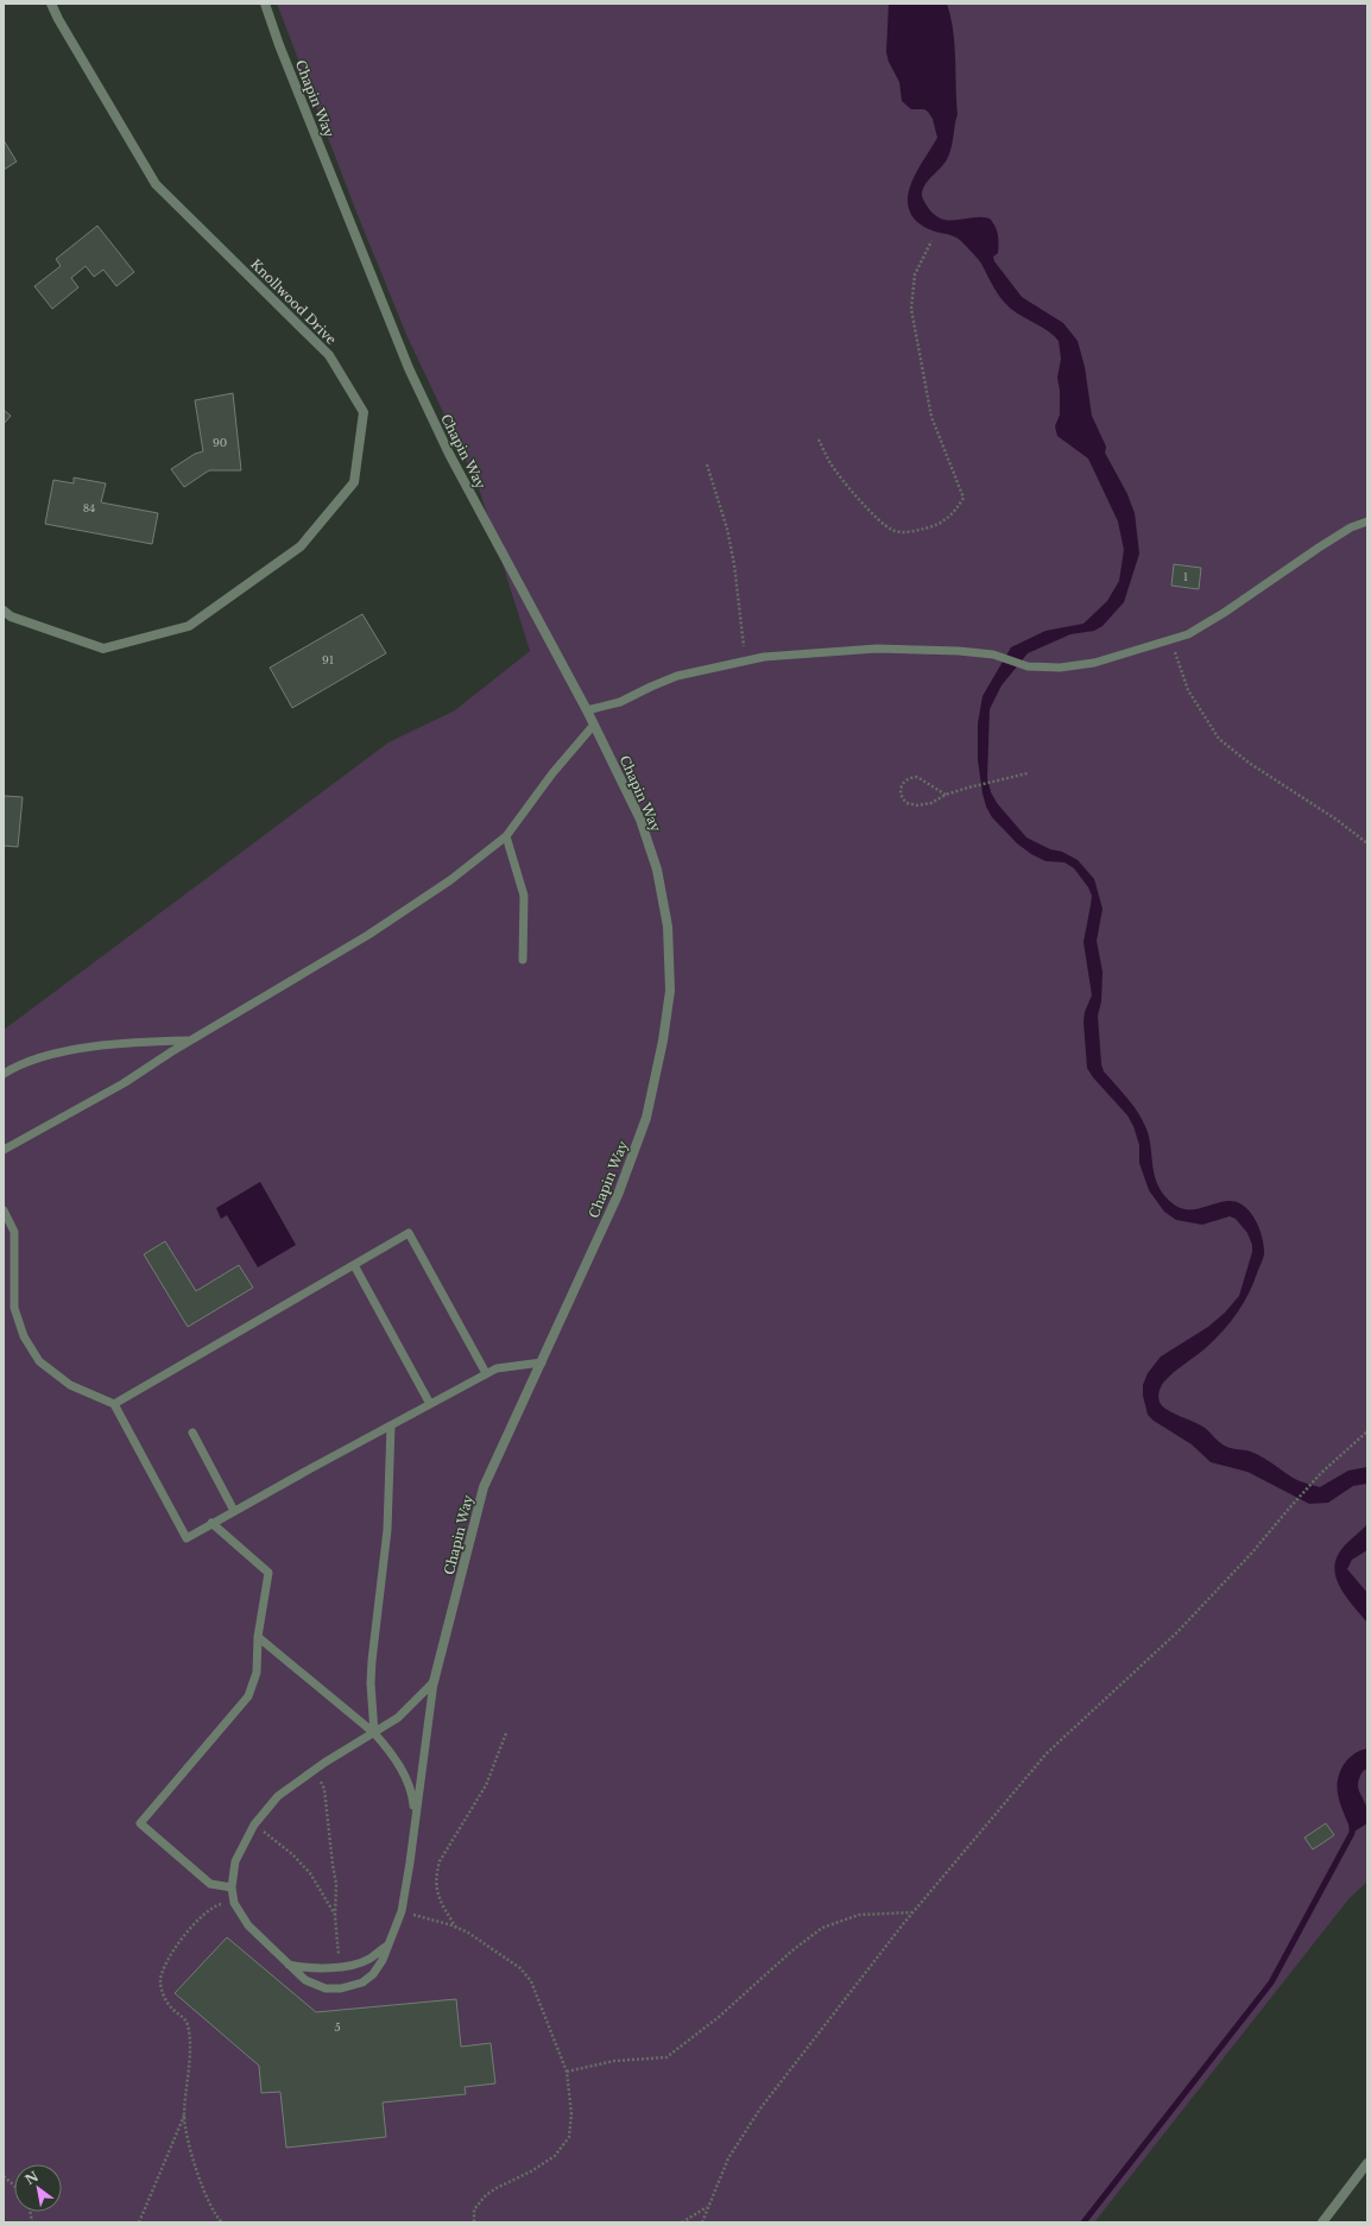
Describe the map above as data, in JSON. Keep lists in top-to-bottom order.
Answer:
{
  "streets": {
    "street": ["Chapin Way", "Knollwood Drive"]
  },
  "house_numbers": [
    "90",
    "84",
    "1",
    "91",
    "5"
  ],
  "north": "top left"
}
